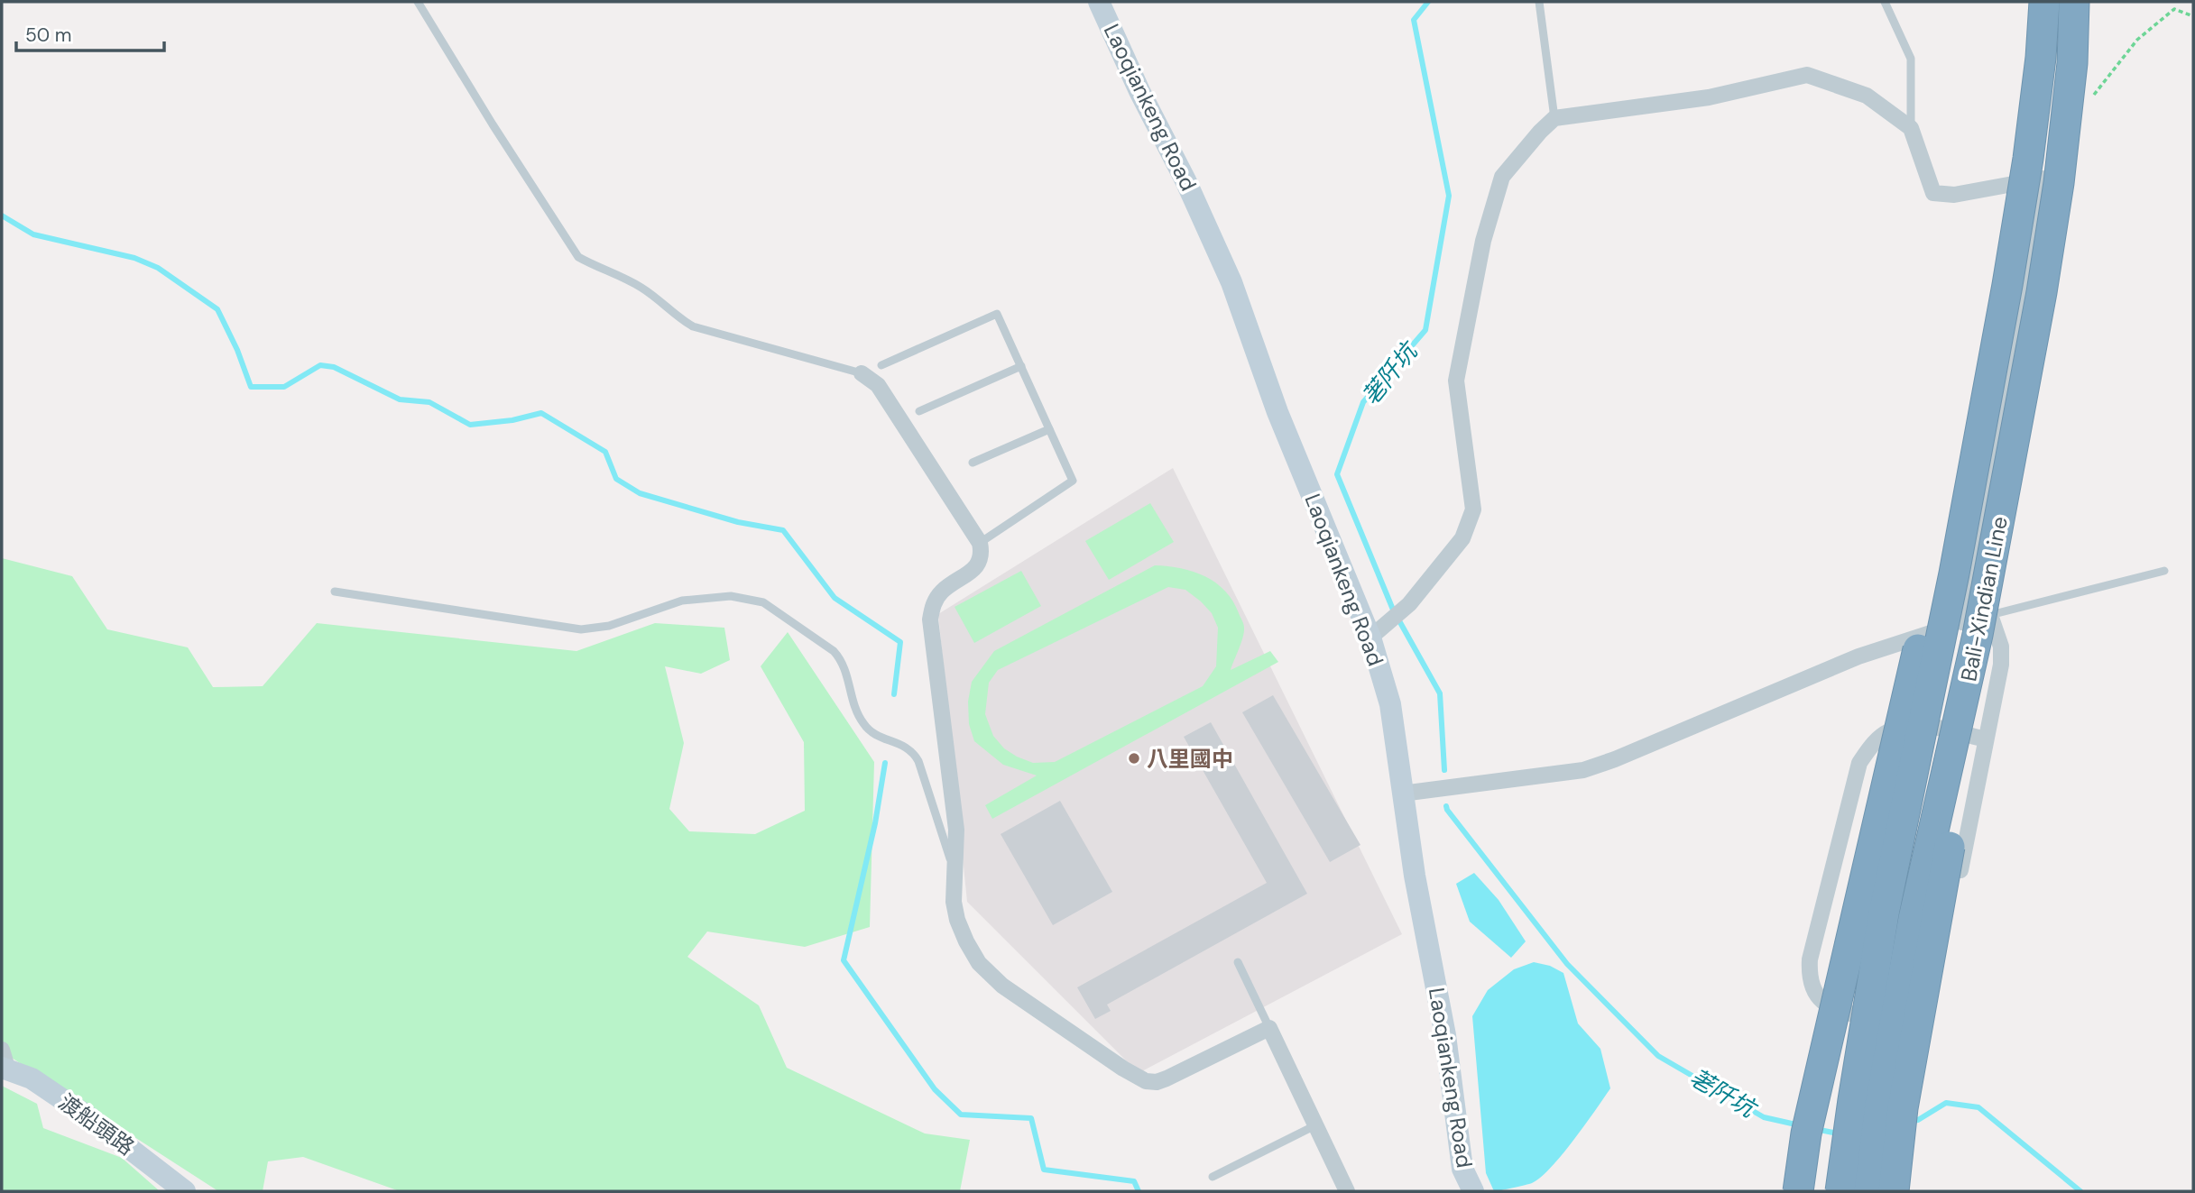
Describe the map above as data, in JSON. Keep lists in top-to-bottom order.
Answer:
{
  "streets": {
    "highway": ["Bali-Xindian Line"],
    "street": ["Laoqiankeng Road", "渡船頭路"]
  },
  "water": ["荖阡坑"],
  "places": ["八里國中"],
  "scale_bar": "50 m"
}
